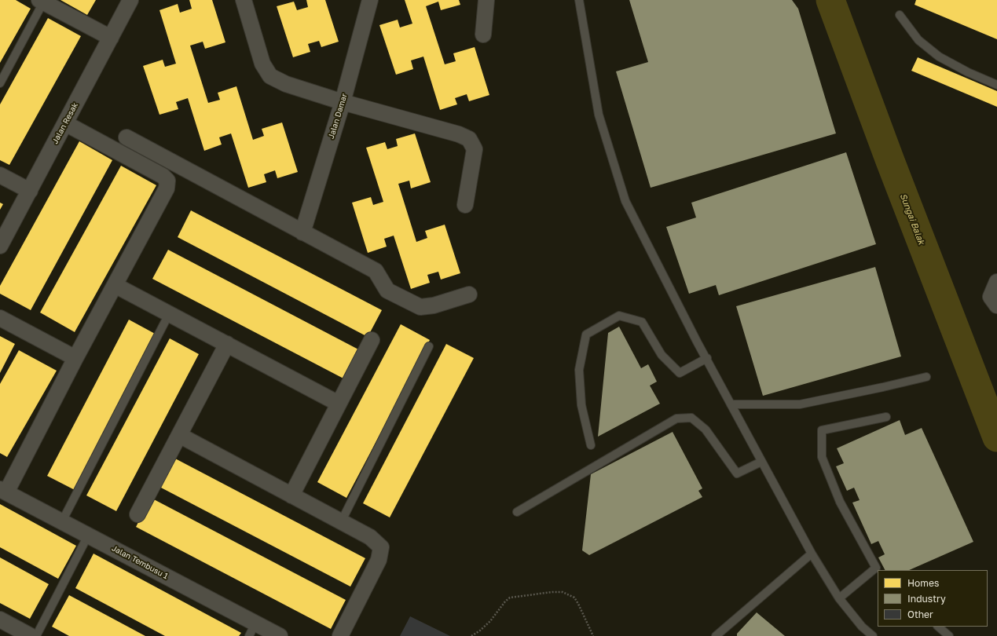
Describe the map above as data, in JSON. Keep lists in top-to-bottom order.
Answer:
{
  "streets": {
    "street": ["Jalan Damar", "Jalan Resak", "Jalan Tembusu 1"]
  },
  "water": ["Sungai Balak"],
  "legend": ["Homes", "Industry", "Other"]
}
